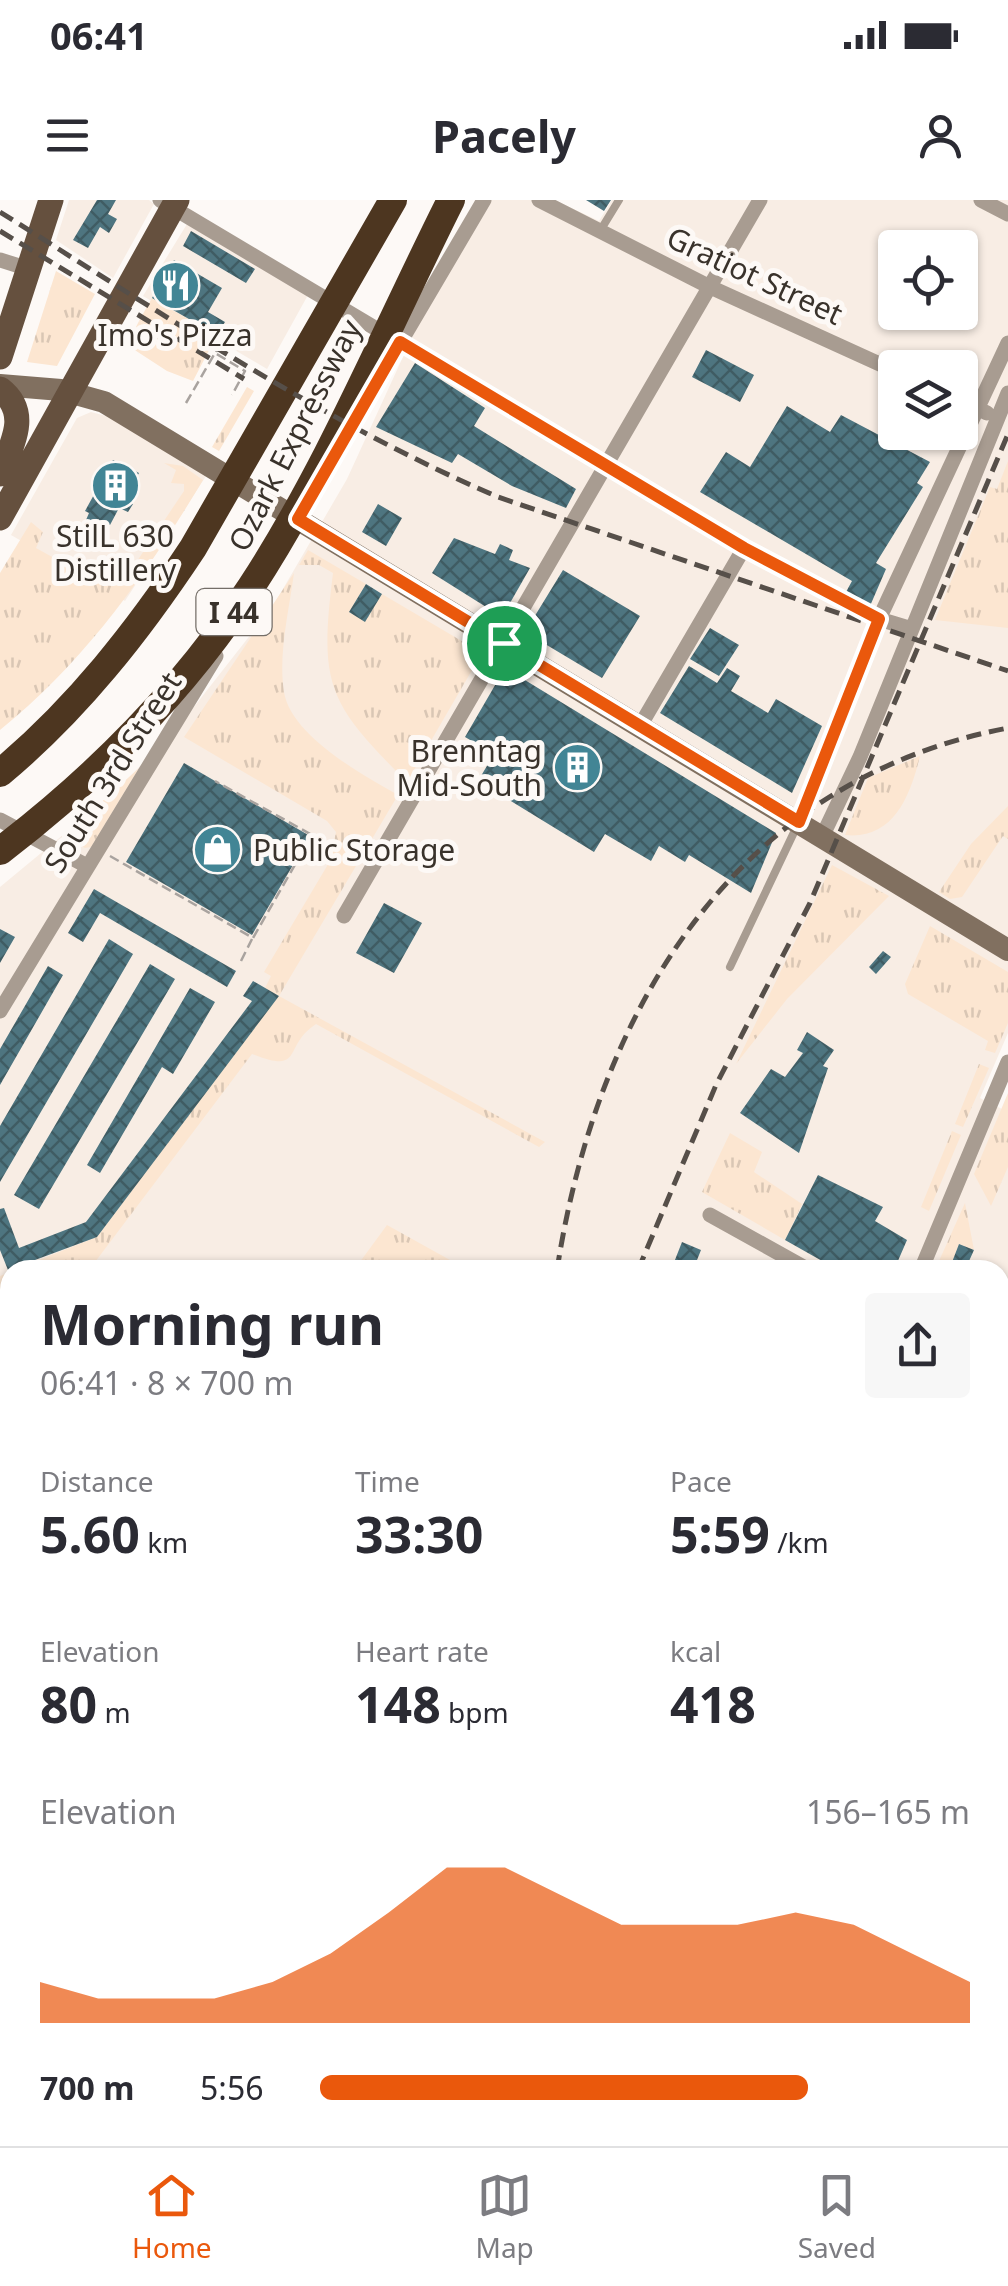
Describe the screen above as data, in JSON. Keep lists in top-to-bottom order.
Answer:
{
  "streets": {
    "highway": ["Ozark Expressway", "I 44"],
    "street": ["Gratiot Street", "South 3rd Street"]
  },
  "places": {
    "restaurant": ["Imo's Pizza"],
    "building": ["StilL 630 Distillery", "Brenntag Mid-South"],
    "shop": ["Public Storage"]
  },
  "page": {
    "status": "06:41",
    "header": "Pacely",
    "heading": ["Morning run", "06:41 · 8 × 700 m"],
    "stats": [
      ["Distance", "5.60 km"],
      ["Time", "33:30"],
      ["Pace", "5:59 /km"],
      ["Elevation", "80 m"],
      ["Heart rate", "148 bpm"],
      ["kcal", "418"]
    ],
    "chart": ["Elevation", "156–165 m"],
    "list": [
      {
        "name": "700 m",
        "note": "5:56"
      }
    ],
    "tabs": ["Home", "Map", "Saved"]
  }
}
